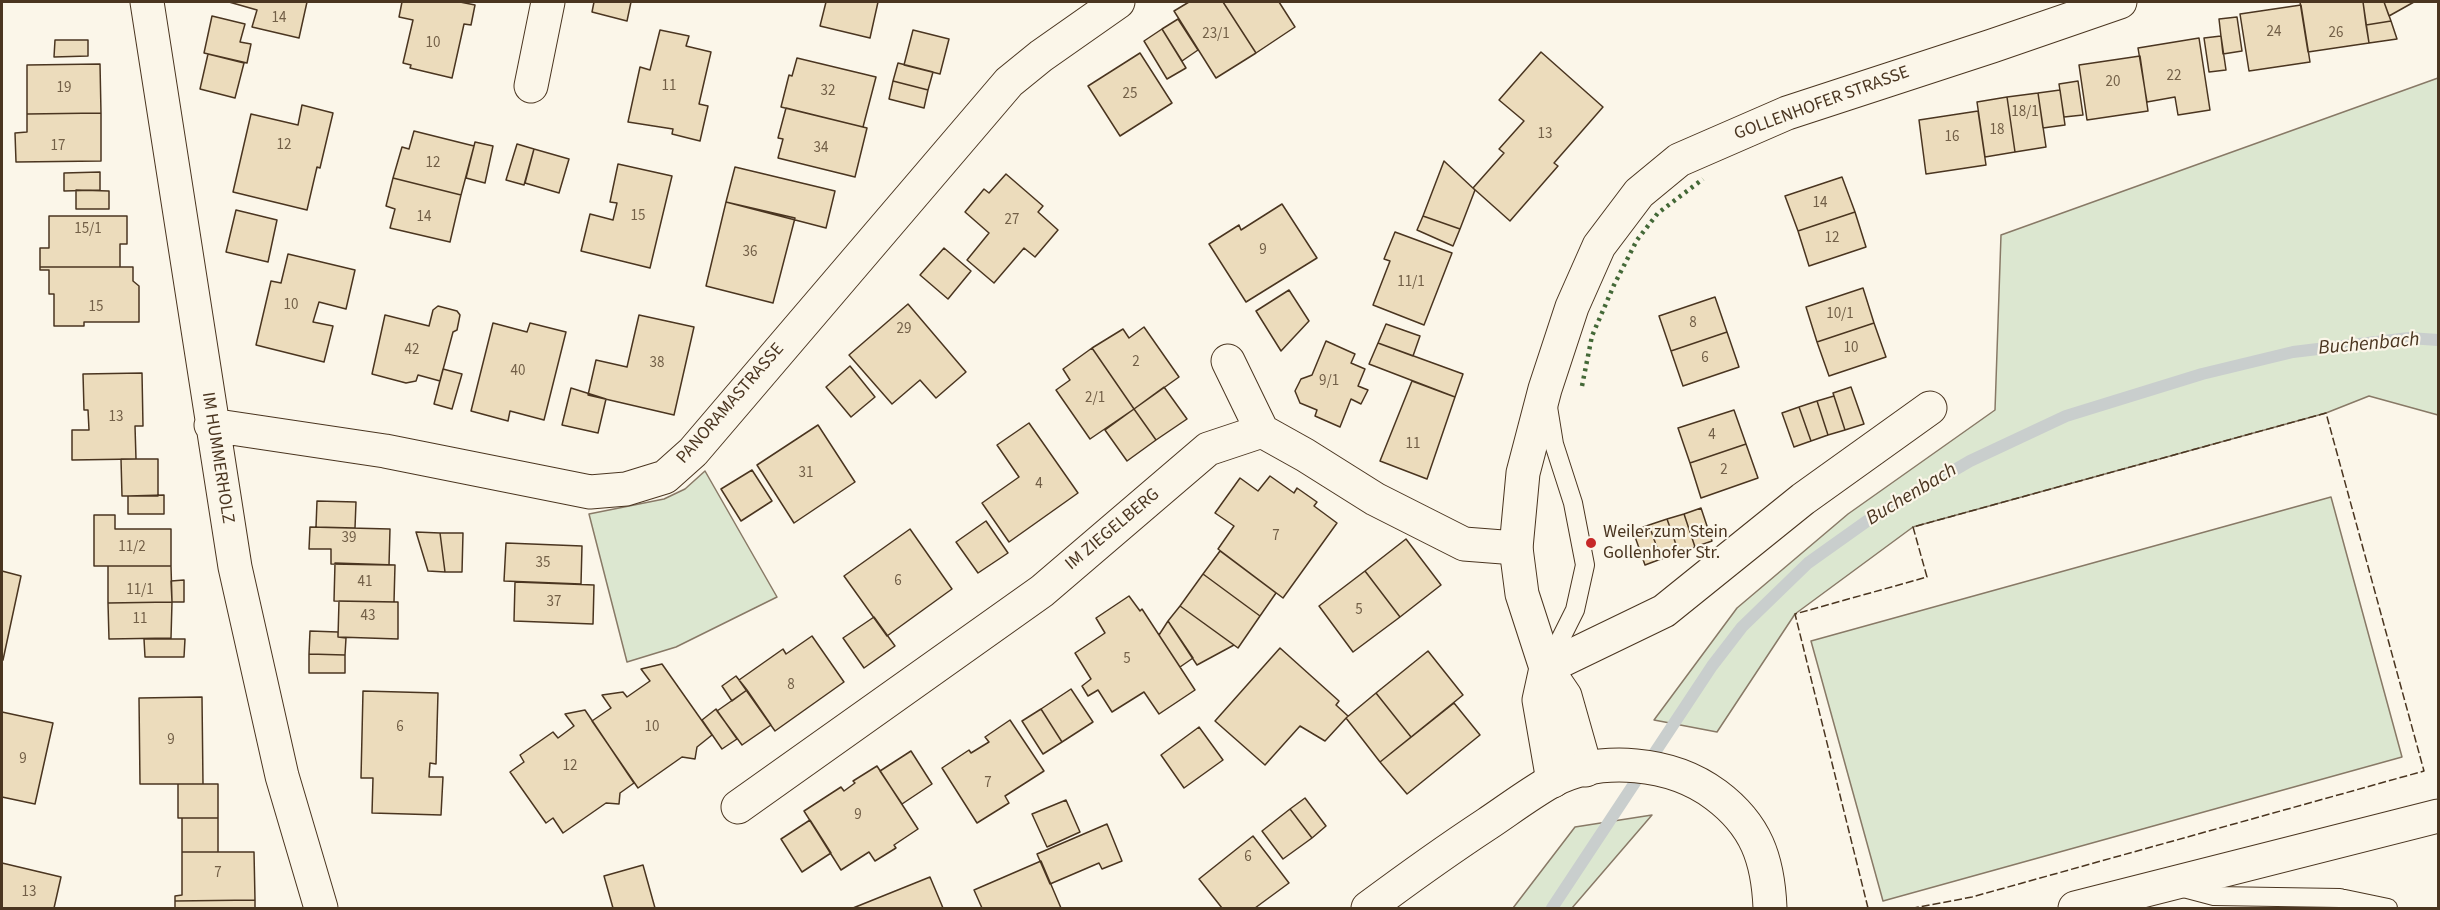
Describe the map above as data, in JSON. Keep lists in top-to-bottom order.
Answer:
{
  "streets": {
    "street": [
      "GOLLENHOFER STRASSE",
      "PANORAMASTRASSE",
      "IM HUMMERHOLZ",
      "IM ZIEGELBERG"
    ]
  },
  "crossings": [
    ["PANORAMASTRASSE", "IM HUMMERHOLZ"]
  ],
  "water": ["Buchenbach"],
  "places": ["Weiler zum Stein Gollenhofer Str."],
  "house_numbers": [
    "14",
    "24",
    "26",
    "23/1",
    "10",
    "22",
    "20",
    "11",
    "19",
    "32",
    "25",
    "18/1",
    "18",
    "13",
    "16",
    "12",
    "17",
    "34",
    "12",
    "14",
    "15",
    "14",
    "27",
    "15/1",
    "12",
    "9",
    "36",
    "11/1",
    "10",
    "15",
    "10/1",
    "8",
    "29",
    "10",
    "42",
    "6",
    "2",
    "38",
    "40",
    "9/1",
    "2/1",
    "13",
    "4",
    "11",
    "2",
    "31",
    "4",
    "7",
    "39",
    "11/2",
    "35",
    "6",
    "41",
    "11/1",
    "37",
    "5",
    "43",
    "11",
    "5",
    "8",
    "6",
    "10",
    "9",
    "9",
    "12",
    "7",
    "9",
    "6",
    "7",
    "13"
  ]
}
